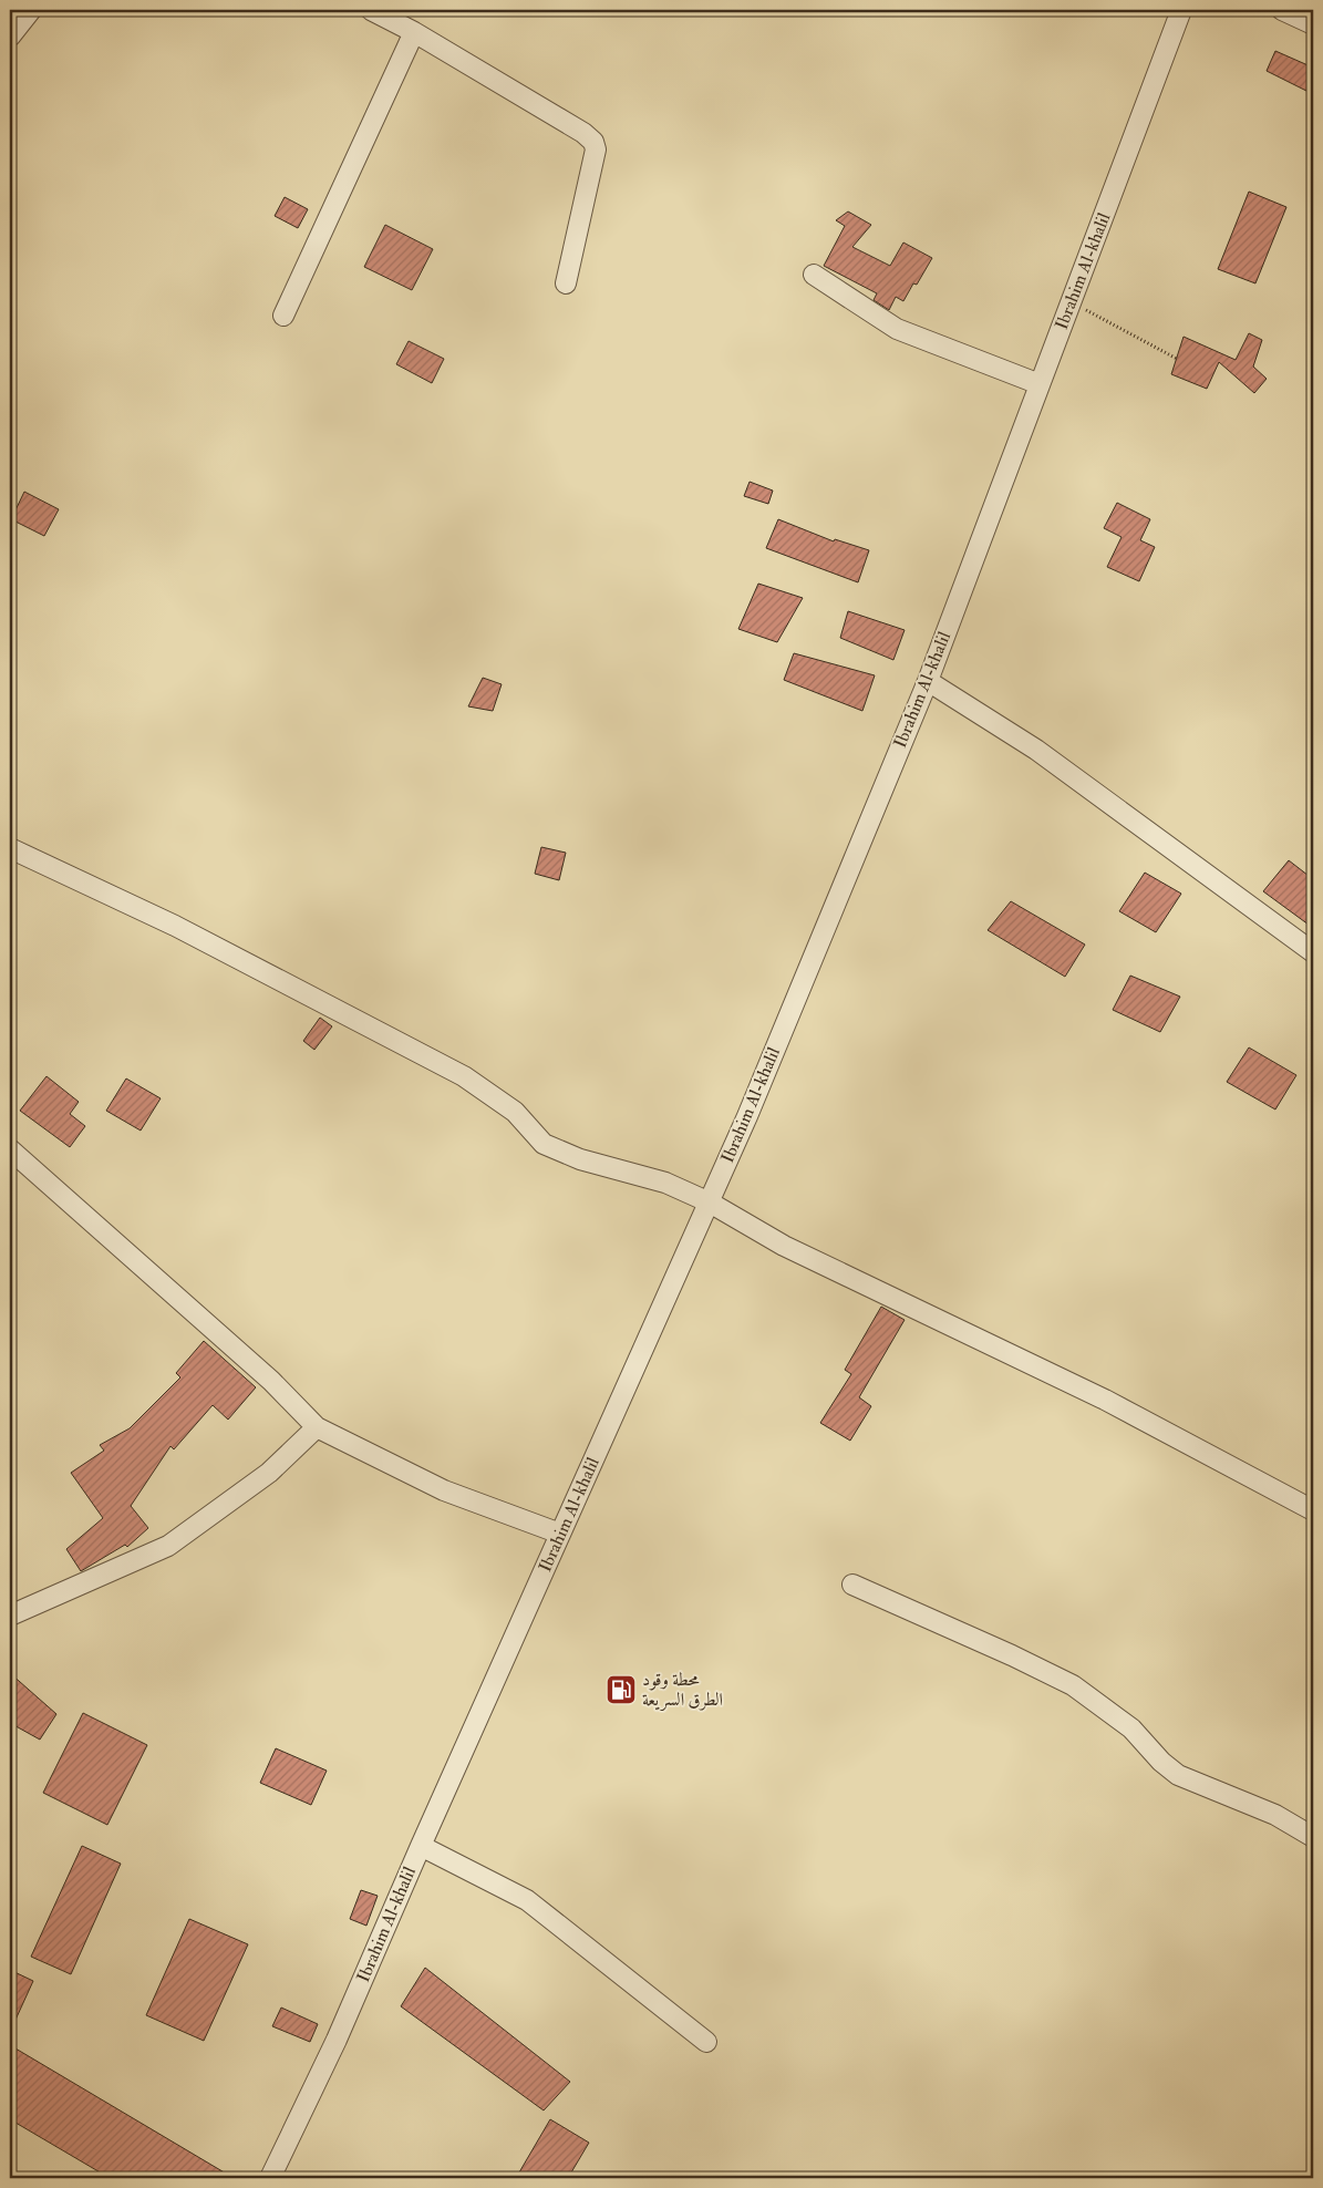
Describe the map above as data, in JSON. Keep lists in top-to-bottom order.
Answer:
{
  "streets": {
    "street": ["Ibrahim Al-khalil"]
  },
  "places": {
    "fuel station": ["محطة وقود الطرق السريعة"]
  }
}
